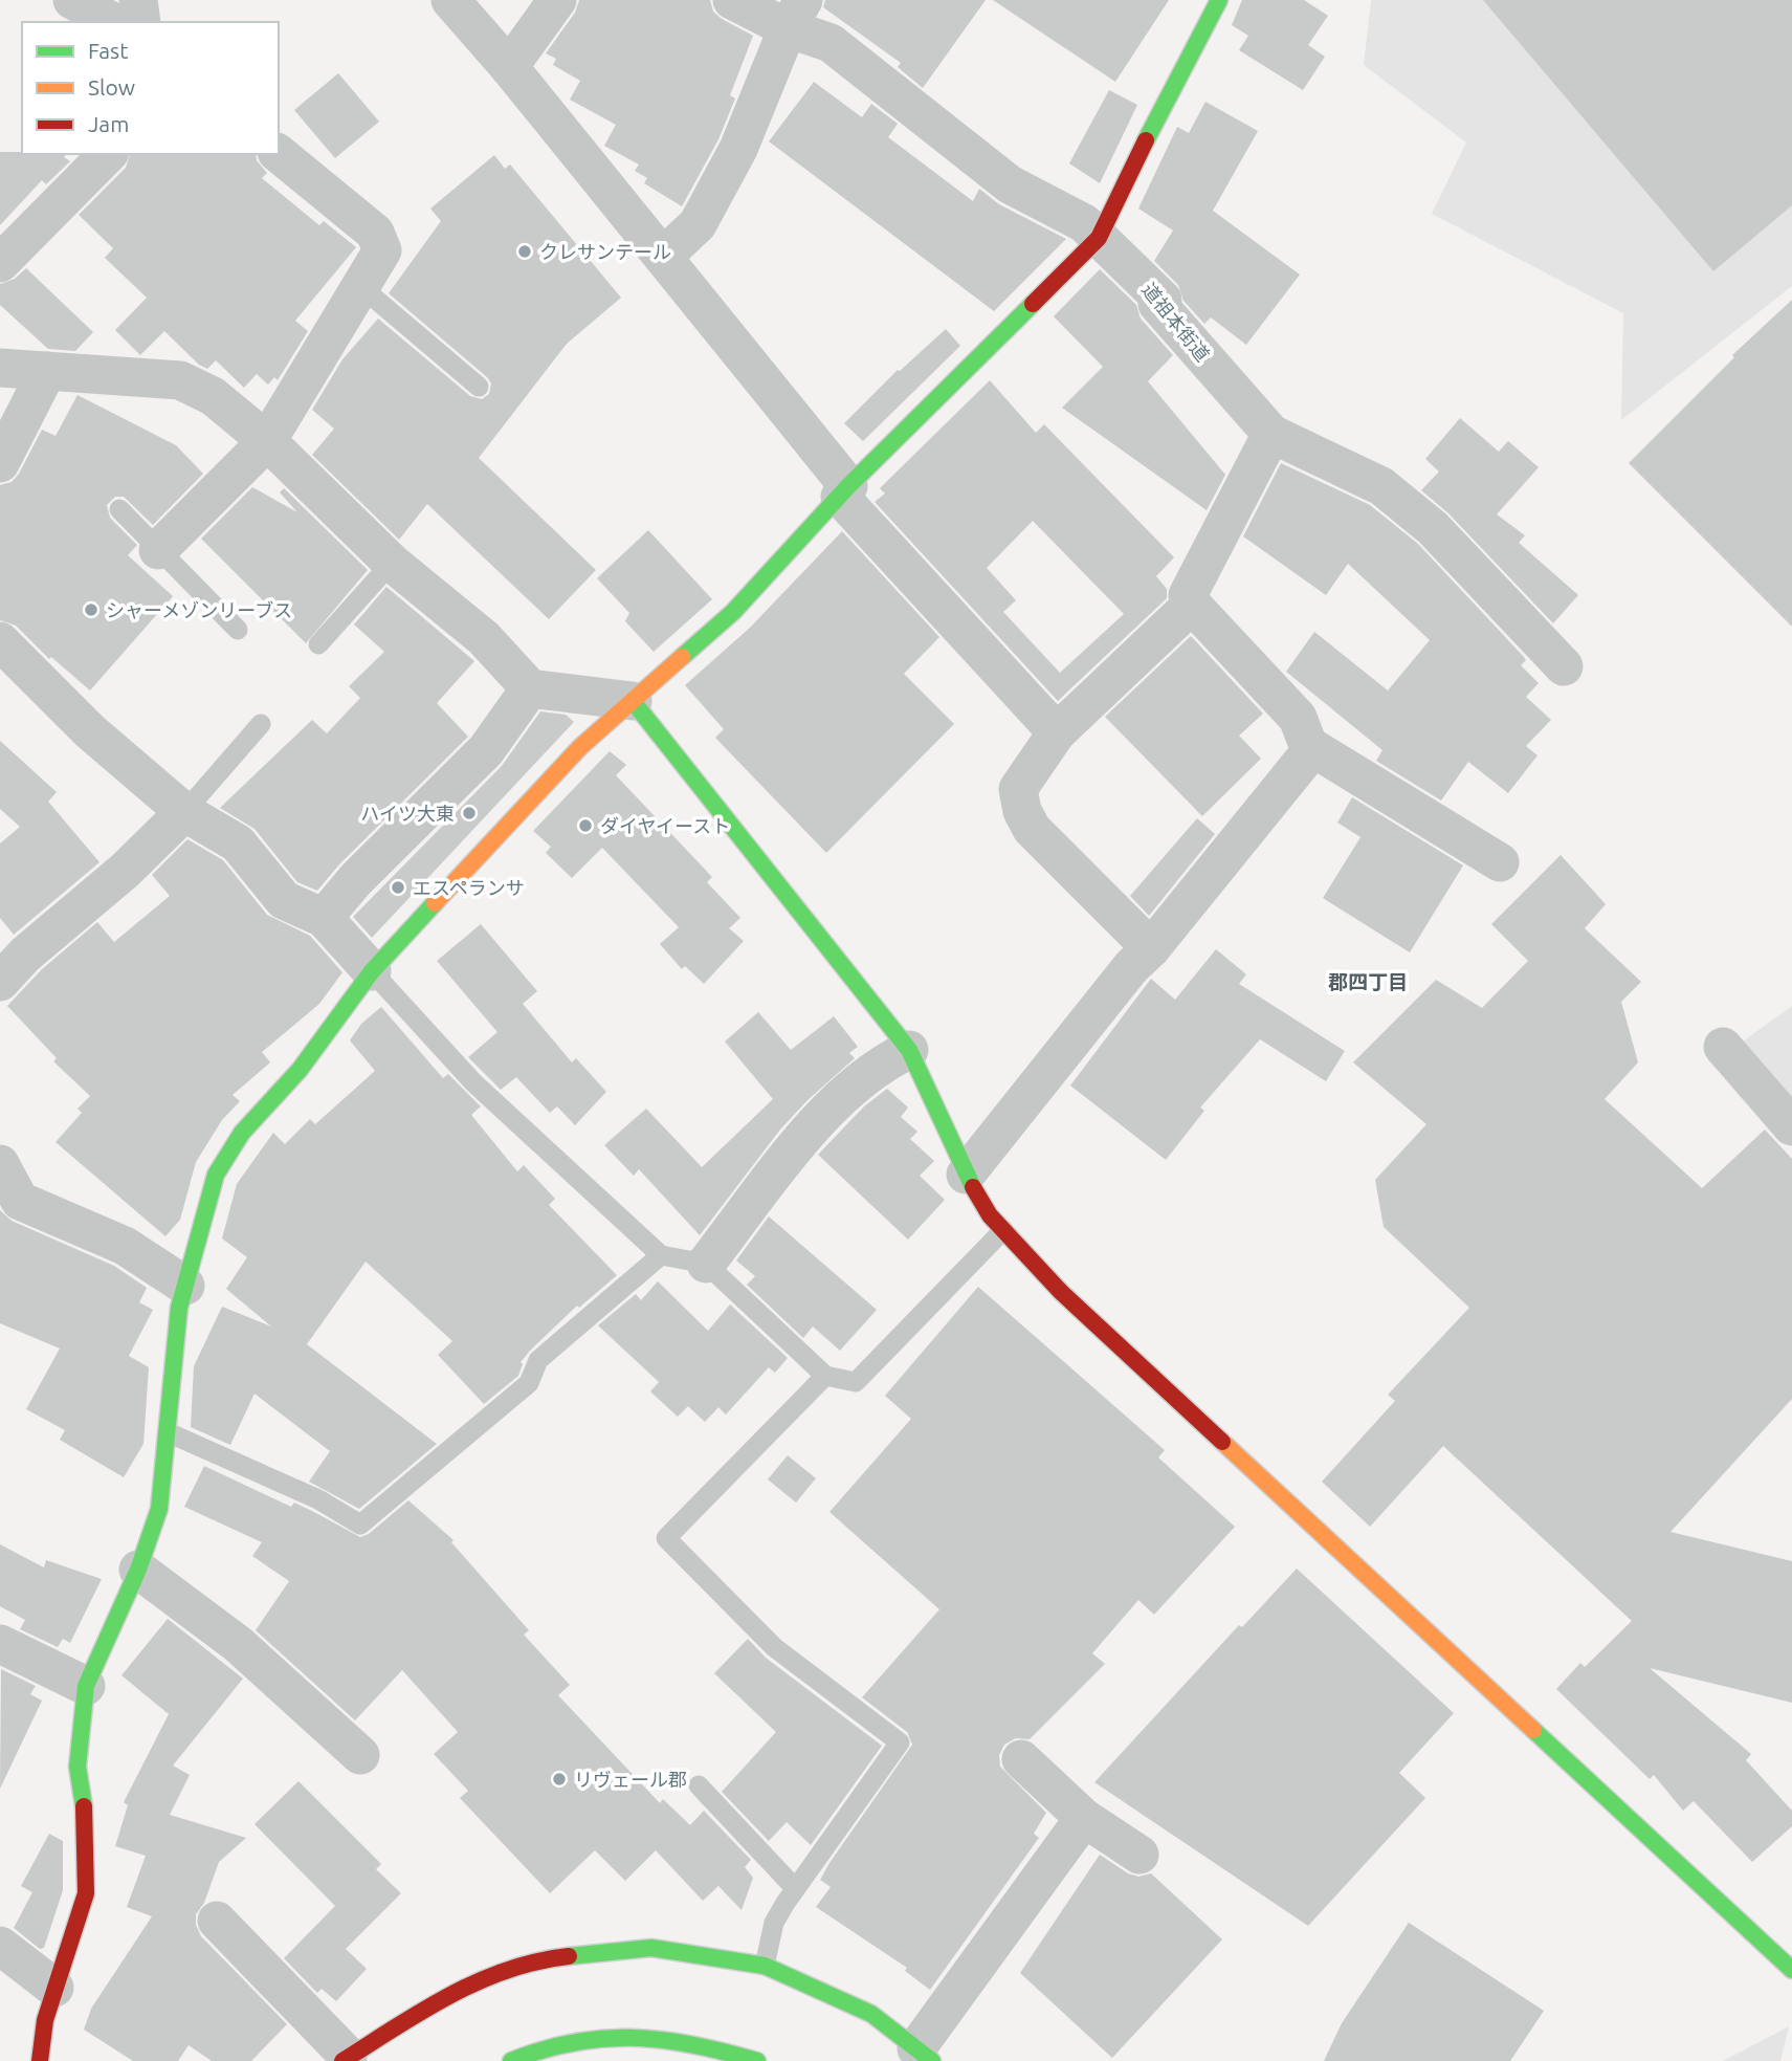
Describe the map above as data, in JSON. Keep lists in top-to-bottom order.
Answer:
{
  "streets": {
    "street": ["道祖本街道"]
  },
  "districts": ["郡四丁目"],
  "places": [
    "クレサンテール",
    "シャーメゾンリーブス",
    "ハイツ大東",
    "ダイヤイースト",
    "エスペランサ",
    "リヴェール郡"
  ],
  "legend": ["Fast", "Slow", "Jam"]
}
